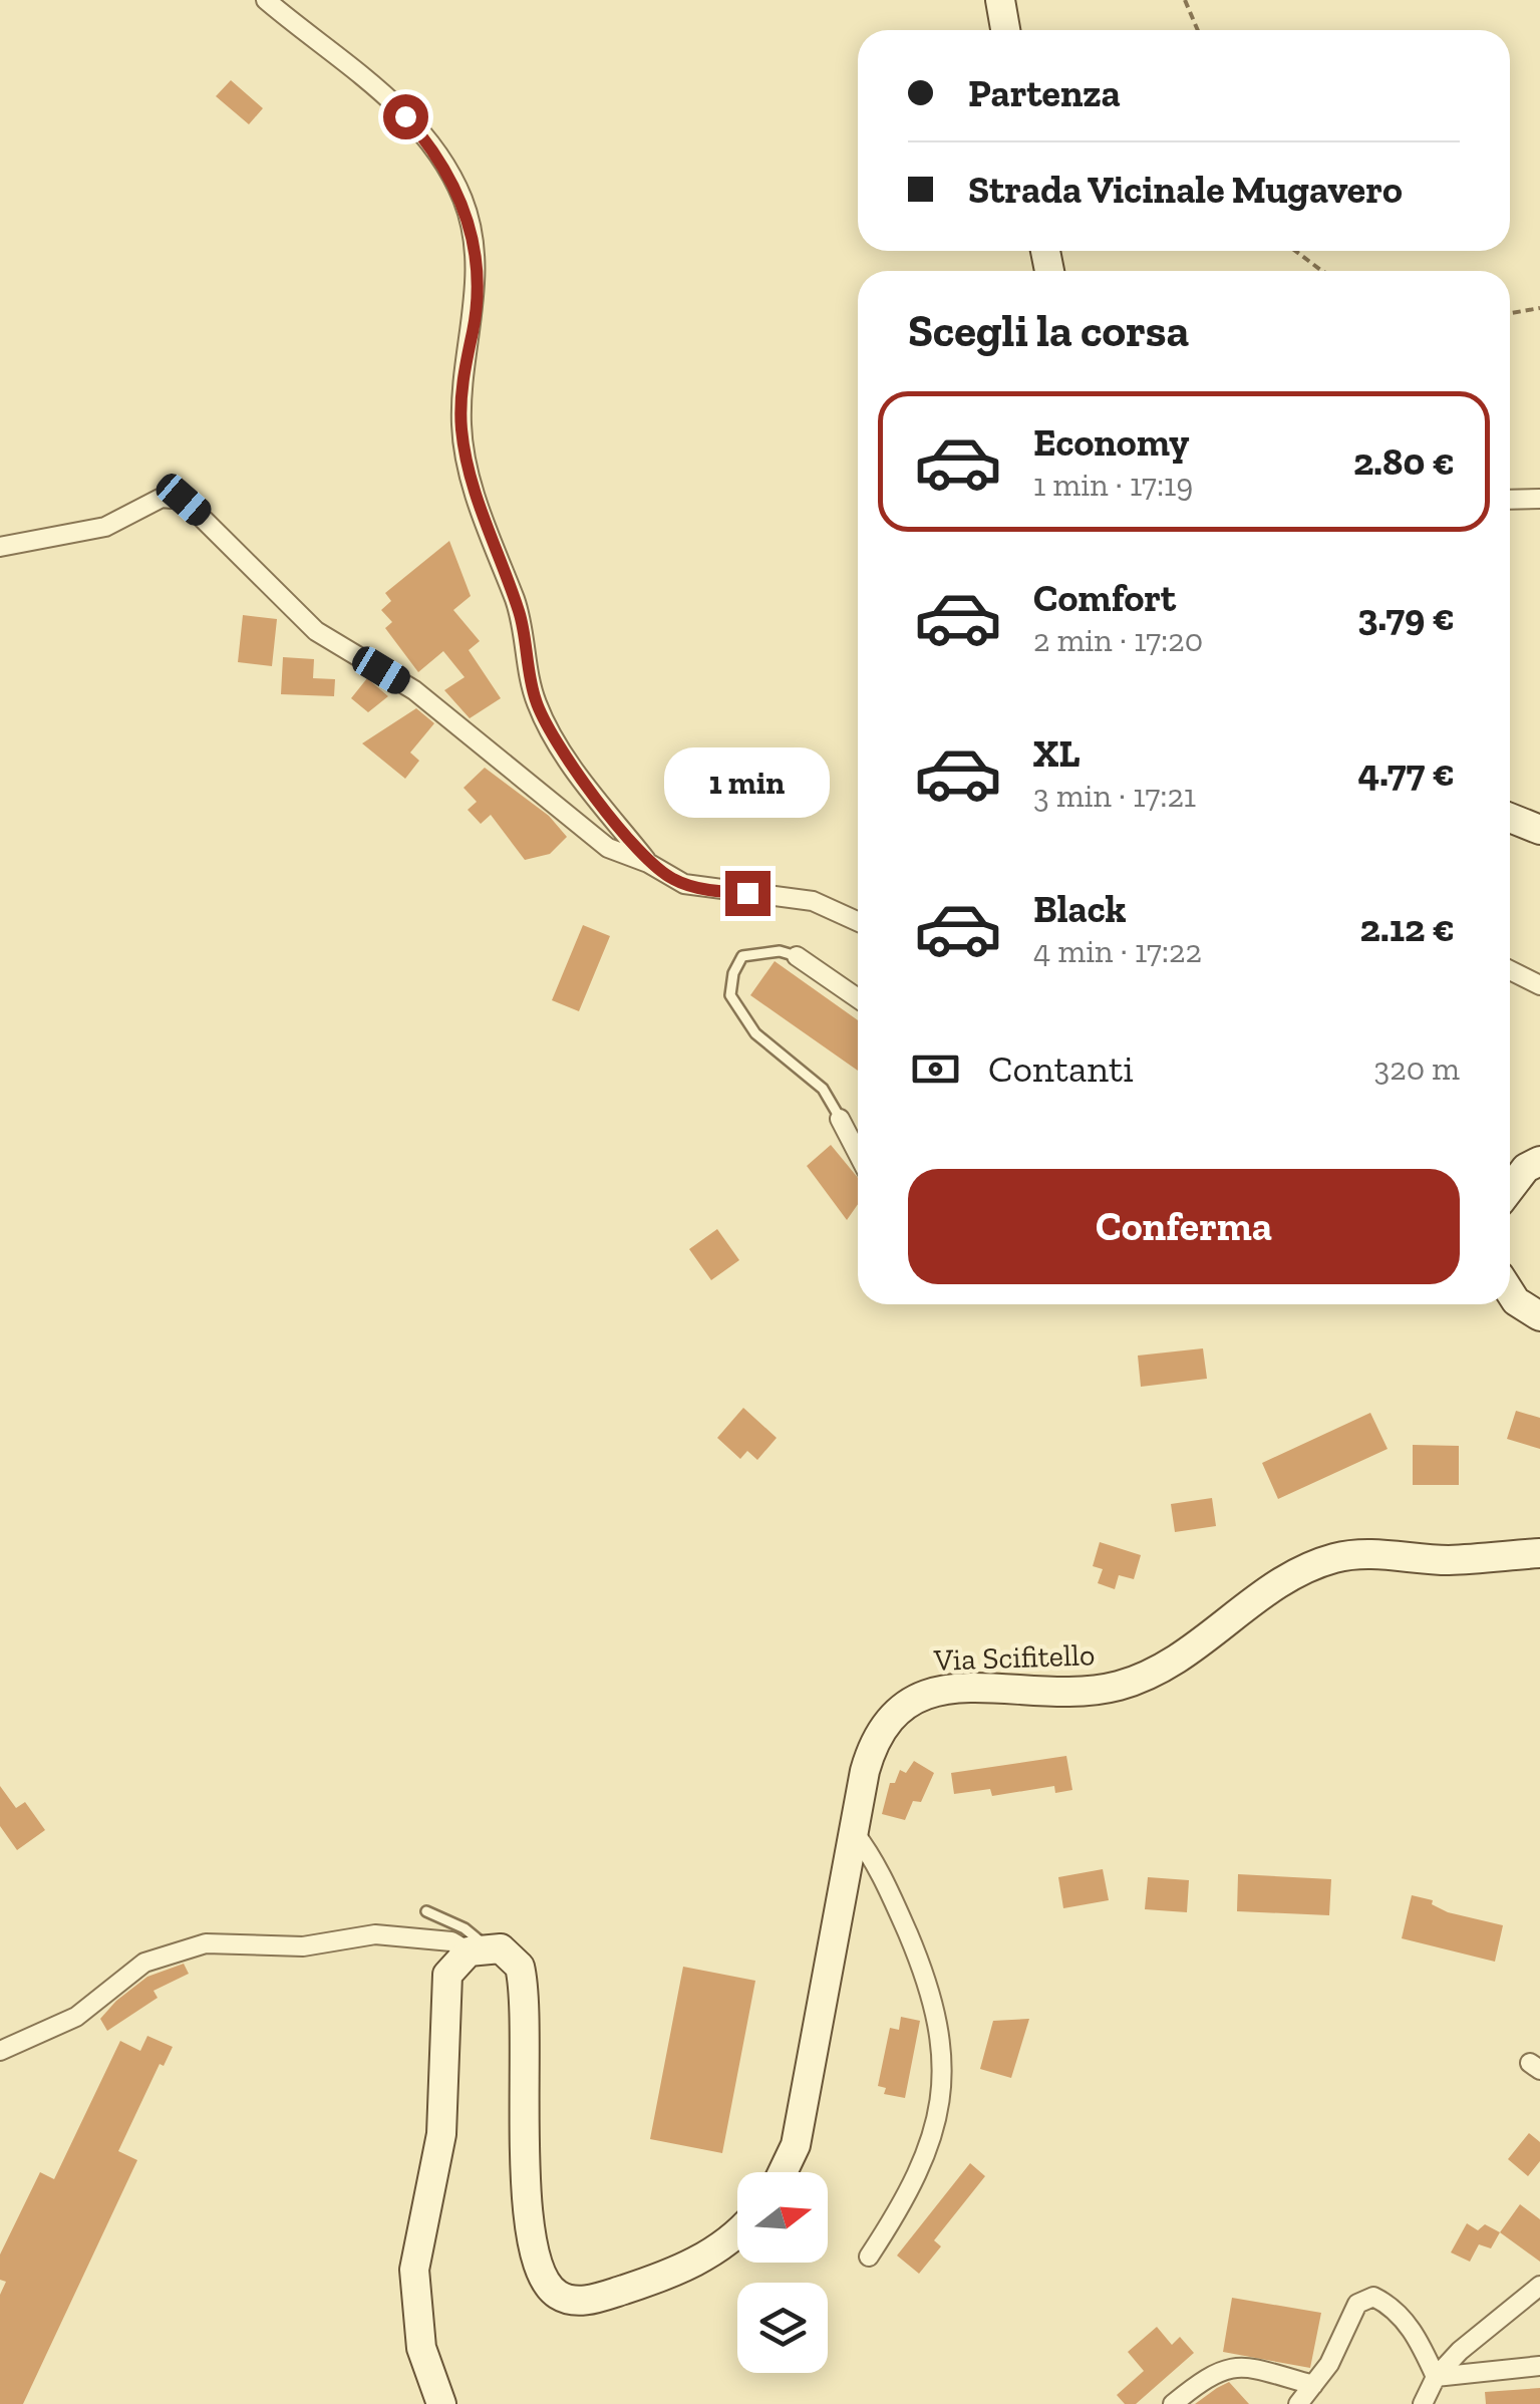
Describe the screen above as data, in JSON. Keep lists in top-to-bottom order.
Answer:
{
  "streets": {
    "main road": ["Via Scifitello"]
  },
  "north": "right",
  "page": {
    "banner": ["Partenza", "Strada Vicinale Mugavero"],
    "heading": "Scegli la corsa",
    "list": [
      {
        "name": "Economy",
        "note": "1 min · 17:19",
        "value": "2.80 €"
      },
      {
        "name": "Comfort",
        "note": "2 min · 17:20",
        "value": "3.79 €"
      },
      {
        "name": "XL",
        "note": "3 min · 17:21",
        "value": "4.77 €"
      },
      {
        "name": "Black",
        "note": "4 min · 17:22",
        "value": "2.12 €"
      }
    ],
    "bubble": "1 min",
    "pay": ["Contanti", "320 m"],
    "buttons": "Conferma"
  }
}
